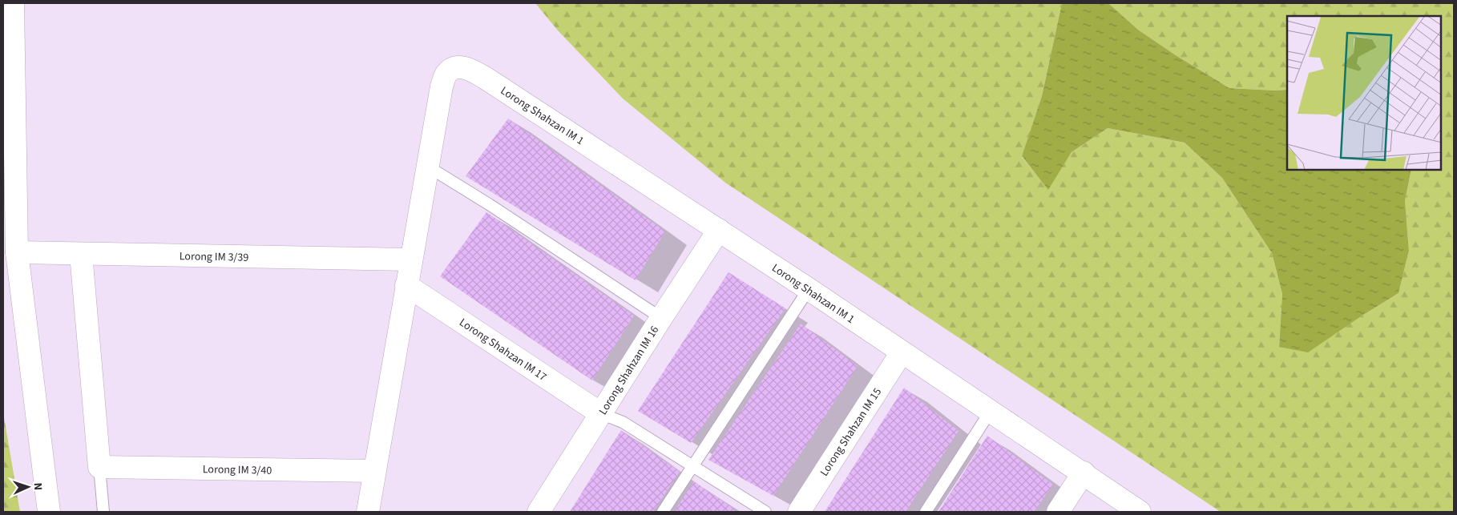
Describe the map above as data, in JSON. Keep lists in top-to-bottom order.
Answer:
{
  "streets": {
    "street": [
      "Lorong Shahzan IM 1",
      "Lorong IM 3/39",
      "Lorong Shahzan IM 17",
      "Lorong Shahzan IM 16",
      "Lorong Shahzan IM 15",
      "Lorong IM 3/40"
    ]
  },
  "crossings": [
    ["Lorong Shahzan IM 1", "Lorong Shahzan IM 16"],
    ["Lorong Shahzan IM 1", "Lorong Shahzan IM 15"],
    ["Lorong Shahzan IM 17", "Lorong Shahzan IM 16"]
  ],
  "north": "right"
}
